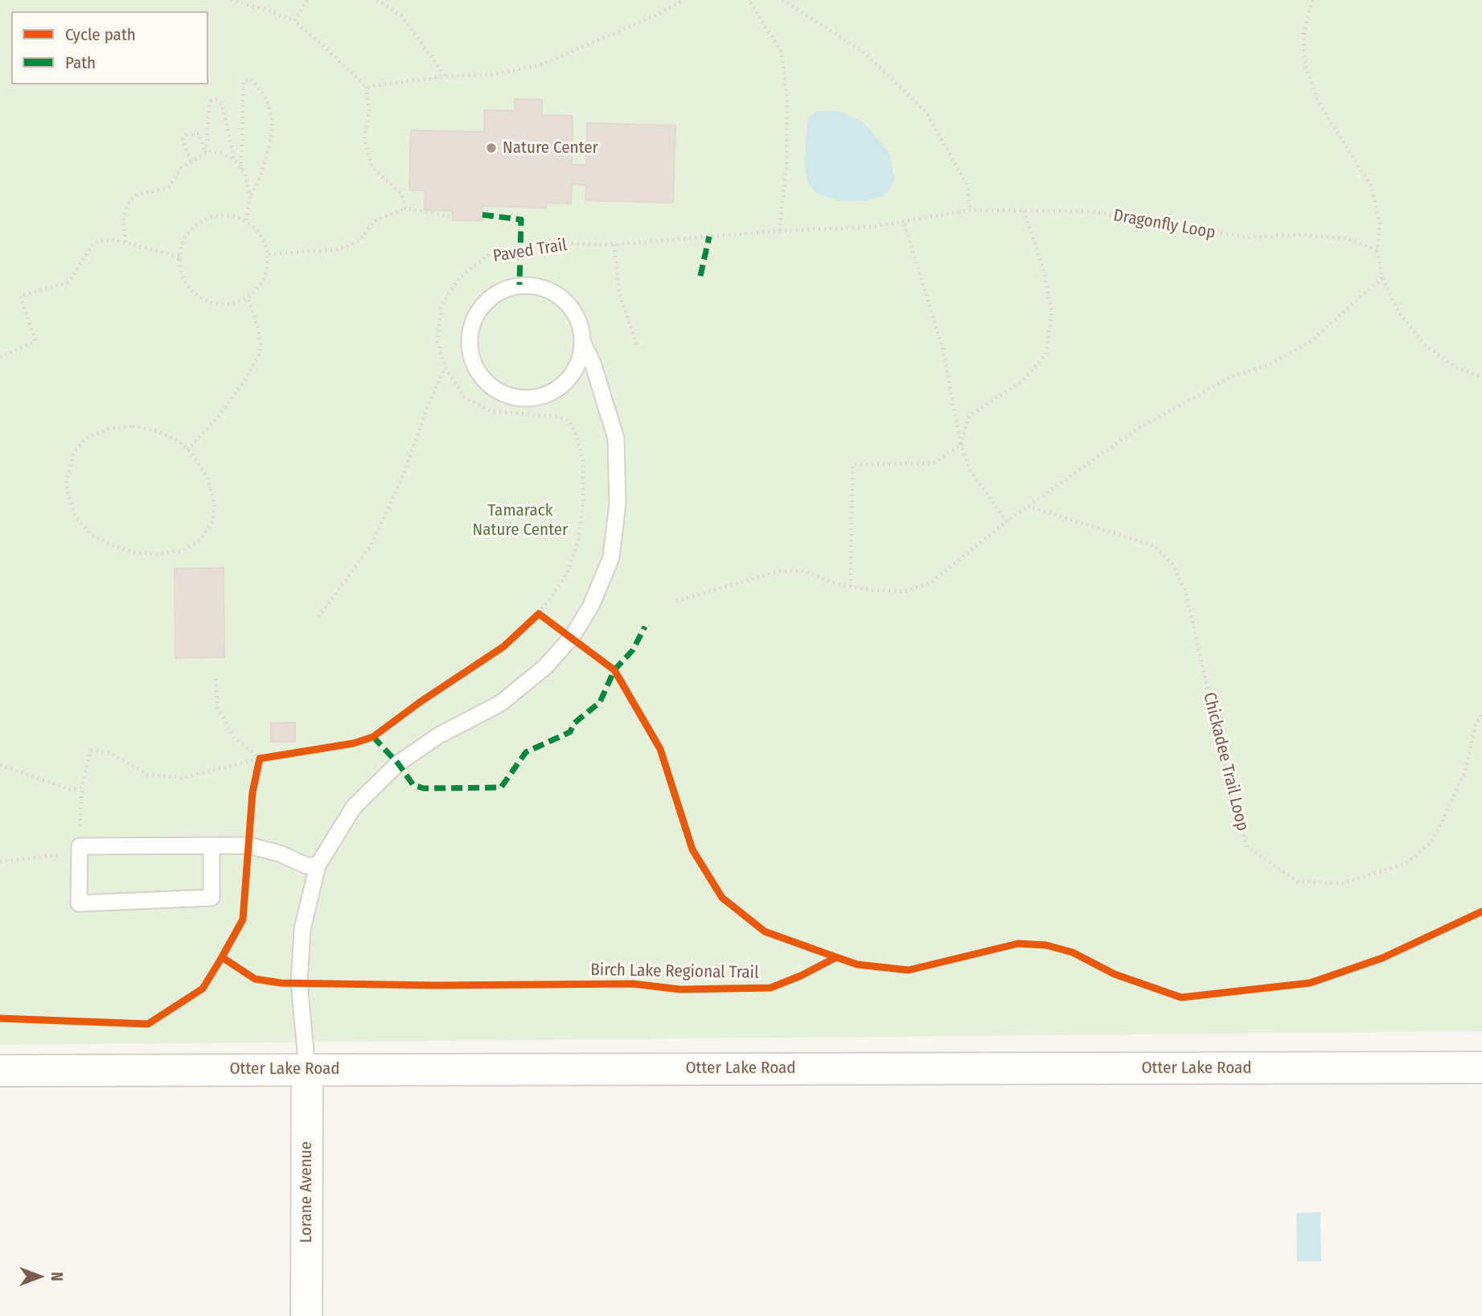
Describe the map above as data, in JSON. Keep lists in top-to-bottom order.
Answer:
{
  "streets": {
    "street": ["Otter Lake Road", "Lorane Avenue"],
    "path": ["Dragonfly Loop", "Paved Trail", "Chickadee Trail Loop"],
    "cycle path": ["Birch Lake Regional Trail"]
  },
  "crossings": [
    ["Dragonfly Loop", "Paved Trail"],
    ["Otter Lake Road", "Lorane Avenue"]
  ],
  "parks": ["Tamarack Nature Center"],
  "places": ["Nature Center"],
  "legend": ["Cycle path", "Path"],
  "north": "right"
}
